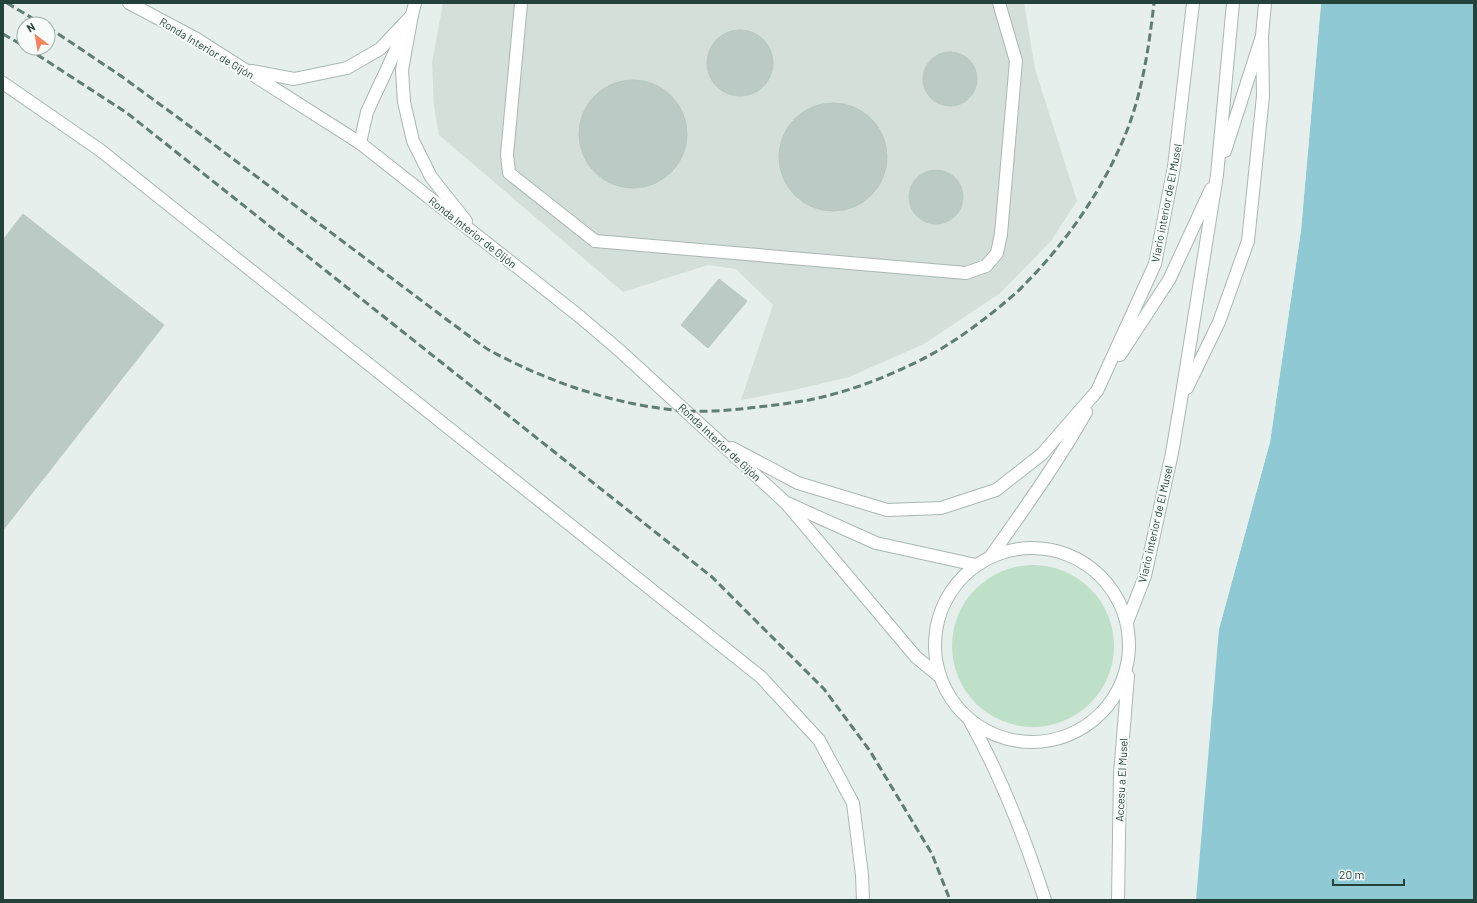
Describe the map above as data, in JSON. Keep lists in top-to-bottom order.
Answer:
{
  "streets": {
    "lane": ["Ronda Interior de Gijón", "Viario interior de El Musel", "Accesu a El Musel"]
  },
  "crossings": [
    ["Ronda Interior de Gijón", "Viario interior de El Musel"],
    ["Ronda Interior de Gijón", "Accesu a El Musel"],
    ["Viario interior de El Musel", "Accesu a El Musel"]
  ],
  "scale_bar": "20 m",
  "north": "top left"
}
